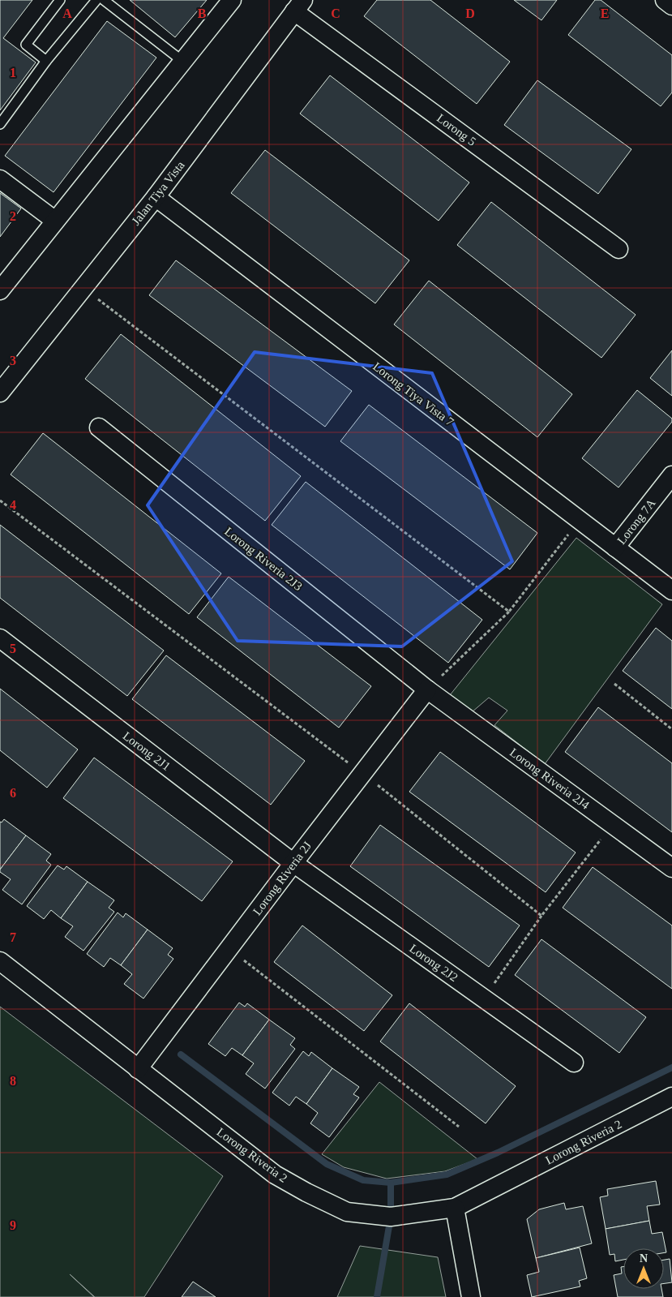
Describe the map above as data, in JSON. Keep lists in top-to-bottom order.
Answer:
{
  "streets": {
    "street": [
      "Lorong 5",
      "Jalan Tiya Vista",
      "Lorong Tiya Vista 7",
      "Lorong 7A",
      "Lorong Riveria 2J3",
      "Lorong 2J1",
      "Lorong Riveria 2J4",
      "Lorong Riveria 2J",
      "Lorong 2J2",
      "Lorong Riveria 2"
    ]
  },
  "crossings": [
    ["Lorong 5", "Jalan Tiya Vista"],
    ["Jalan Tiya Vista", "Lorong Tiya Vista 7"],
    ["Lorong Tiya Vista 7", "Lorong 7A"],
    ["Lorong Riveria 2J3", "Lorong Riveria 2J4"],
    ["Lorong Riveria 2J3", "Lorong Riveria 2J"],
    ["Lorong 2J1", "Lorong Riveria 2J"],
    ["Lorong 2J1", "Lorong 2J2"],
    ["Lorong Riveria 2J4", "Lorong Riveria 2J"],
    ["Lorong Riveria 2J", "Lorong 2J2"],
    ["Lorong Riveria 2J", "Lorong Riveria 2"]
  ],
  "north": "top",
  "grid": {
    "columns": [
      "A",
      "B",
      "C",
      "D",
      "E"
    ],
    "rows": [
      "1",
      "2",
      "3",
      "4",
      "5",
      "6",
      "7",
      "8",
      "9"
    ]
  }
}
